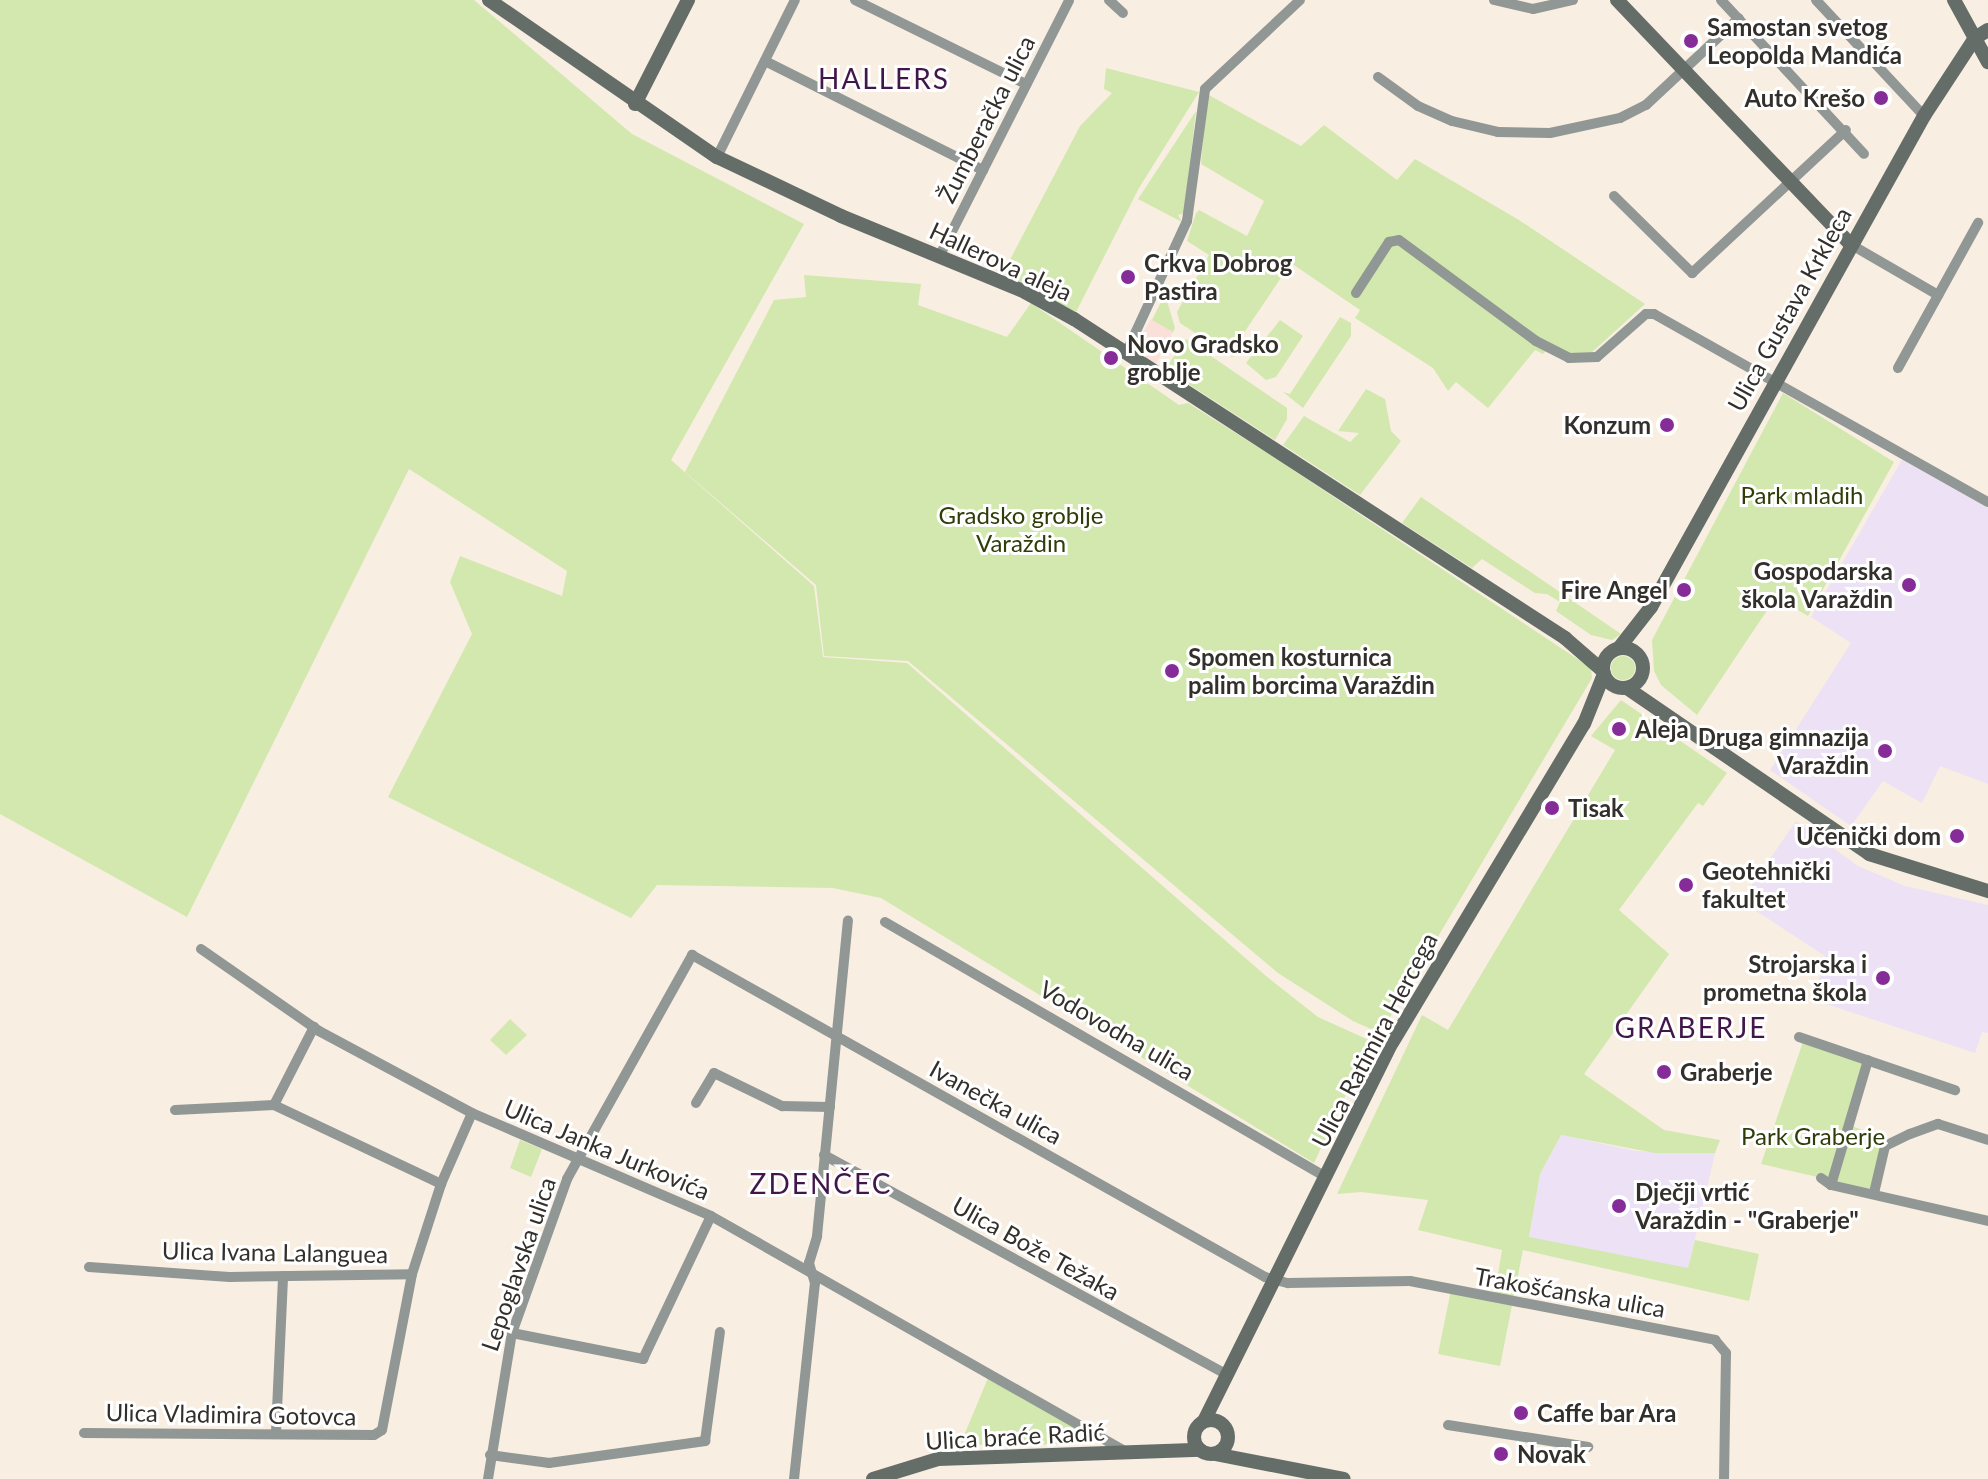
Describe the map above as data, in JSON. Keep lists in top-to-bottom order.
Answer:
{
  "streets": {
    "main road": [
      "Hallerova aleja",
      "Ulica Gustava Krkleca",
      "Ulica Ratimira Hercega",
      "Ulica braće Radić"
    ],
    "street": [
      "Žumberačka ulica",
      "Vodovodna ulica",
      "Ivanečka ulica",
      "Ulica Janka Jurkovića",
      "Ulica Bože Težaka",
      "Ulica Ivana Lalanguea",
      "Lepoglavska ulica",
      "Trakošćanska ulica",
      "Ulica Vladimira Gotovca"
    ]
  },
  "crossings": [
    ["Žumberačka ulica", "Hallerova aleja"],
    ["Hallerova aleja", "Ulica Gustava Krkleca"],
    ["Hallerova aleja", "Ulica Ratimira Hercega"],
    ["Ulica Gustava Krkleca", "Ulica Ratimira Hercega"],
    ["Vodovodna ulica", "Ulica Ratimira Hercega"],
    ["Ulica Ratimira Hercega", "Ivanečka ulica"],
    ["Ulica Ratimira Hercega", "Ulica Bože Težaka"],
    ["Ulica Ratimira Hercega", "Trakošćanska ulica"],
    ["Ulica Ratimira Hercega", "Ulica braće Radić"],
    ["Ivanečka ulica", "Lepoglavska ulica"],
    ["Ivanečka ulica", "Trakošćanska ulica"],
    ["Ulica Janka Jurkovića", "Lepoglavska ulica"],
    ["Ulica Janka Jurkovića", "Ulica Vladimira Gotovca"],
    ["Ulica Janka Jurkovića", "Ulica braće Radić"],
    ["Ulica Ivana Lalanguea", "Ulica Vladimira Gotovca"]
  ],
  "districts": ["HALLERS", "GRABERJE", "ZDENČEC"],
  "parks": ["Park mladih", "Gradsko groblje Varaždin", "Park Graberje"],
  "places": [
    "Samostan svetog Leopolda Mandića",
    "Auto Krešo",
    "Crkva Dobrog Pastira",
    "Novo Gradsko groblje",
    "Konzum",
    "Gospodarska škola Varaždin",
    "Fire Angel",
    "Spomen kosturnica palim borcima Varaždin",
    "Aleja",
    "Druga gimnazija Varaždin",
    "Tisak",
    "Učenički dom",
    "Geotehnički fakultet",
    "Strojarska i prometna škola",
    "Graberje",
    "Dječji vrtić Varaždin - \"Graberje\"",
    "Caffe bar Ara",
    "Novak"
  ]
}
